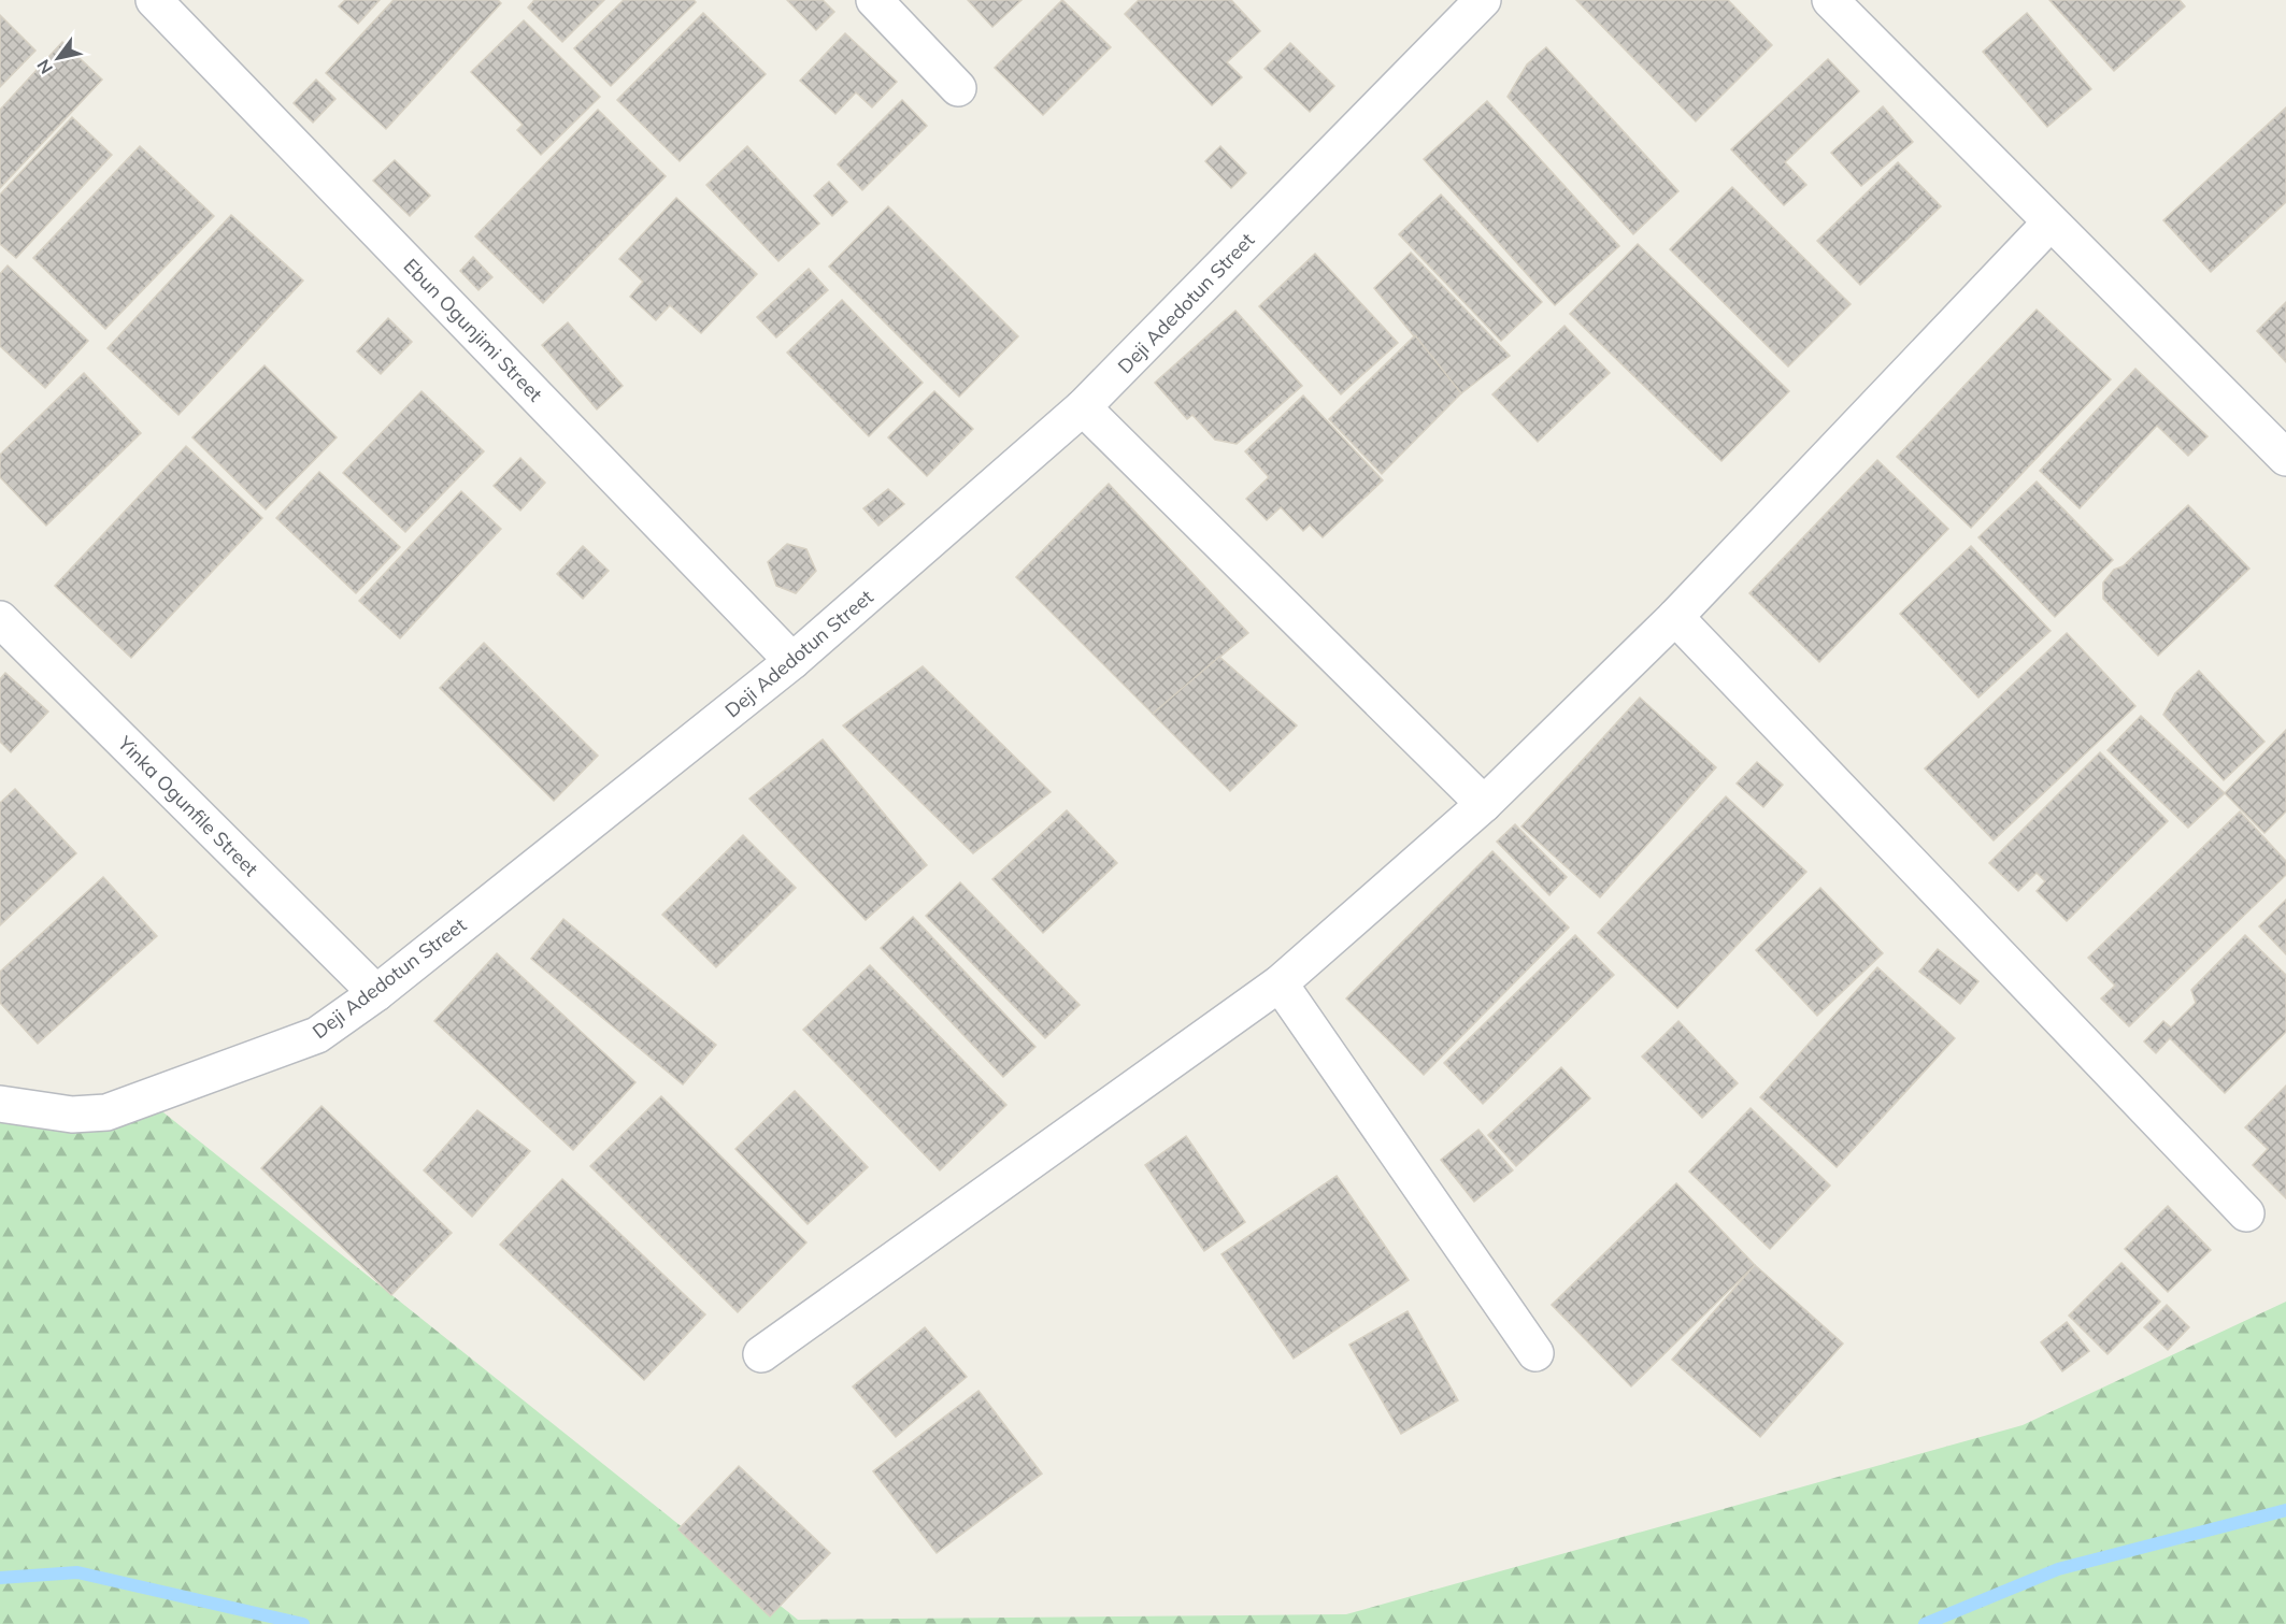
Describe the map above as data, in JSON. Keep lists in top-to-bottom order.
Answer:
{
  "streets": {
    "street": ["Deji Adedotun Street", "Ebun Ogunjimi Street", "Yinka Ogunfile Street"]
  },
  "crossings": [
    ["Deji Adedotun Street", "Ebun Ogunjimi Street"],
    ["Deji Adedotun Street", "Yinka Ogunfile Street"]
  ],
  "north": "bottom left"
}
